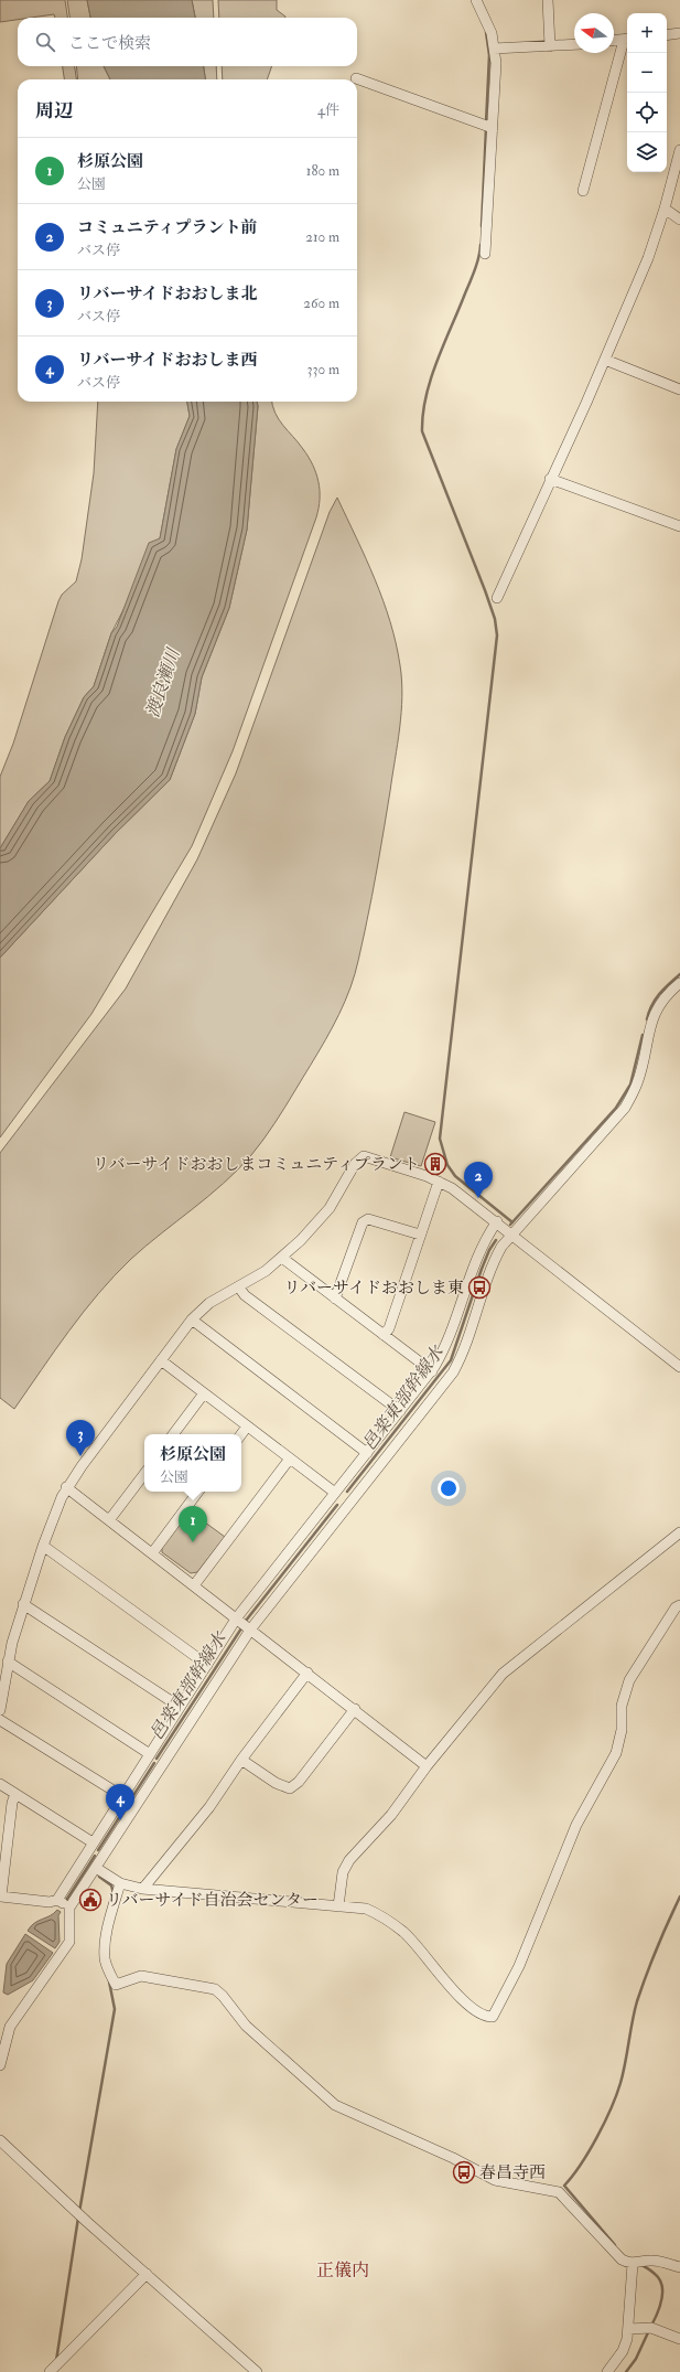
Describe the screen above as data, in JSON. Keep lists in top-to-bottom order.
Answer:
{
  "districts": ["正儀内"],
  "water": ["渡良瀬川", "邑楽東部幹線水"],
  "places": {
    "building": ["リバーサイドおおしまコミュニティプラント"],
    "bus stop": ["リバーサイドおおしま東", "春昌寺西"],
    "public building": ["リバーサイド自治会センター"]
  },
  "north": "left",
  "page": {
    "map_buttons": ["+", "−"],
    "search": "ここで検索",
    "heading": ["周辺", "4件"],
    "list": [
      {
        "mark": "1",
        "name": "杉原公園",
        "note": "公園",
        "value": "180 m"
      },
      {
        "mark": "2",
        "name": "コミュニティプラント前",
        "note": "バス停",
        "value": "210 m"
      },
      {
        "mark": "3",
        "name": "リバーサイドおおしま北",
        "note": "バス停",
        "value": "260 m"
      },
      {
        "mark": "4",
        "name": "リバーサイドおおしま西",
        "note": "バス停",
        "value": "330 m"
      }
    ],
    "pins": [
      "2",
      "3",
      "1",
      "4"
    ],
    "popup": ["杉原公園", "公園"]
  }
}
